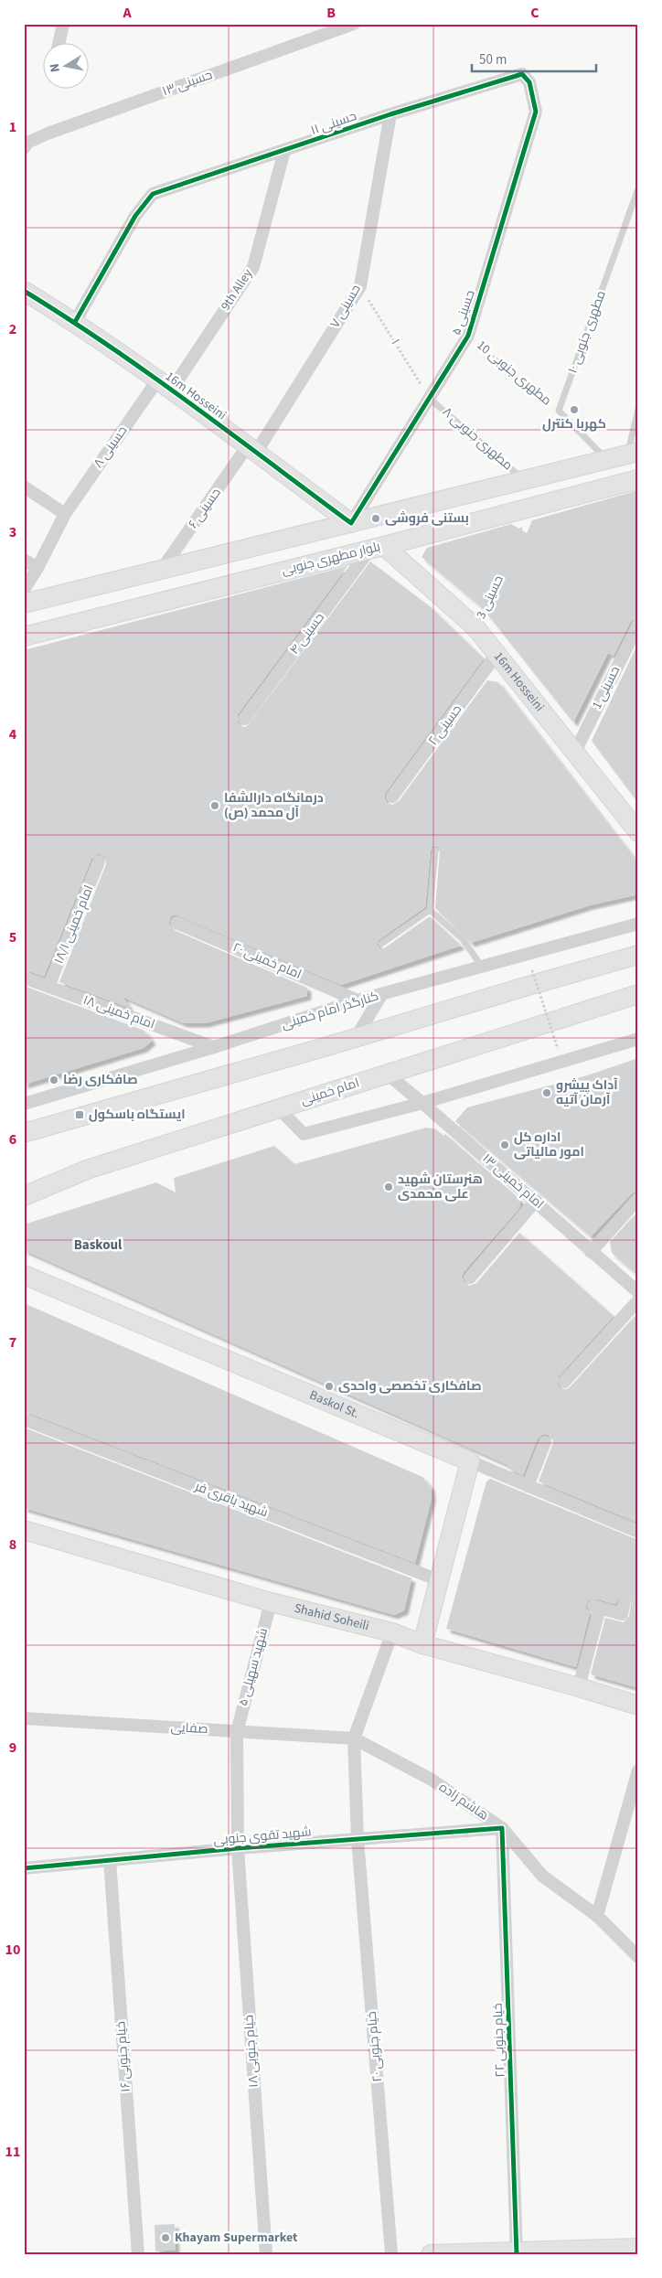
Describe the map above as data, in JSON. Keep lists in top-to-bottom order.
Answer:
{
  "streets": {
    "street": [
      "حسینی ۱۳",
      "حسینی ۱۱",
      "9th Alley",
      "حسینی ۷",
      "حسینی ۵",
      "16m Hosseini",
      "حسینی ۸",
      "حسینی ۶",
      "بلوار مطهری جنوبی",
      "حسینی ۴",
      "حسینی 1",
      "حسینی ۲",
      "امام خمینی ۱۸/۱",
      "امام خمینی ۲۰",
      "کنارگذر امام خمینی",
      "امام خمینی ۱۸",
      "امام خمینی",
      "امام خمینی ۱۳",
      "Baskol St.",
      "شهید باقری فر",
      "Shahid Soheili",
      "شهید سهیلی ۵",
      "صفایی",
      "هاشم زاده",
      "شهید تقوی جنوبی",
      "خیام جنوبی ۲۲",
      "خیام جنوبی ۲۰",
      "خیام جنوبی ۱۸",
      "خیام جنوبی ۱۶"
    ],
    "lane": ["مطهری جنوبی ۱۰", "مطهری جنوبی ۸"],
    "path": ["۱", "مطهری جنوبی 10", "حسینی 3"]
  },
  "crossings": [
    ["حسینی ۱۱", "9th Alley"],
    ["حسینی ۱۱", "حسینی ۷"],
    ["حسینی ۱۱", "حسینی ۵"],
    ["حسینی ۱۱", "16m Hosseini"],
    ["9th Alley", "16m Hosseini"],
    ["9th Alley", "حسینی ۸"],
    ["حسینی ۷", "۱"],
    ["حسینی ۷", "16m Hosseini"],
    ["حسینی ۷", "حسینی ۶"],
    ["حسینی ۵", "۱"],
    ["حسینی ۵", "مطهری جنوبی 10"],
    ["حسینی ۵", "16m Hosseini"],
    ["حسینی ۵", "مطهری جنوبی ۸"],
    ["مطهری جنوبی ۱۰", "مطهری جنوبی 10"],
    ["۱", "مطهری جنوبی ۸"],
    ["16m Hosseini", "حسینی ۸"],
    ["16m Hosseini", "حسینی ۶"],
    ["16m Hosseini", "بلوار مطهری جنوبی"],
    ["16m Hosseini", "حسینی 3"],
    ["16m Hosseini", "حسینی ۴"],
    ["16m Hosseini", "حسینی 1"],
    ["16m Hosseini", "حسینی ۲"],
    ["بلوار مطهری جنوبی", "حسینی 3"],
    ["بلوار مطهری جنوبی", "حسینی ۴"],
    ["امام خمینی ۱۸/۱", "امام خمینی ۱۸"],
    ["امام خمینی ۲۰", "کنارگذر امام خمینی"],
    ["کنارگذر امام خمینی", "امام خمینی ۱۸"],
    ["امام خمینی", "امام خمینی ۱۳"],
    ["Shahid Soheili", "شهید سهیلی ۵"],
    ["شهید سهیلی ۵", "صفایی"],
    ["شهید سهیلی ۵", "شهید تقوی جنوبی"],
    ["شهید سهیلی ۵", "خیام جنوبی ۱۸"],
    ["صفایی", "هاشم زاده"],
    ["صفایی", "خیام جنوبی ۲۰"],
    ["هاشم زاده", "شهید تقوی جنوبی"],
    ["هاشم زاده", "خیام جنوبی ۲۲"],
    ["هاشم زاده", "خیام جنوبی ۲۰"],
    ["شهید تقوی جنوبی", "خیام جنوبی ۲۲"],
    ["شهید تقوی جنوبی", "خیام جنوبی ۲۰"],
    ["شهید تقوی جنوبی", "خیام جنوبی ۱۸"],
    ["شهید تقوی جنوبی", "خیام جنوبی ۱۶"]
  ],
  "districts": ["Baskoul"],
  "places": {
    "other": [
      "کهربا کنترل",
      "بستنی فروشی",
      "درمانگاه دارالشفا آل محمد (ص)",
      "صافکاری رضا",
      "آداک پیشرو آرمان آتیه",
      "اداره کل امور مالیاتی",
      "هنرستان شهید علی محمدی",
      "صافکاری تخصصی واحدی",
      "Khayam Supermarket"
    ],
    "transit": ["ایستگاه باسکول"]
  },
  "scale_bar": "50 m",
  "north": "left",
  "grid": {
    "columns": ["A", "B", "C"],
    "rows": [
      "1",
      "2",
      "3",
      "4",
      "5",
      "6",
      "7",
      "8",
      "9",
      "10",
      "11"
    ]
  }
}
